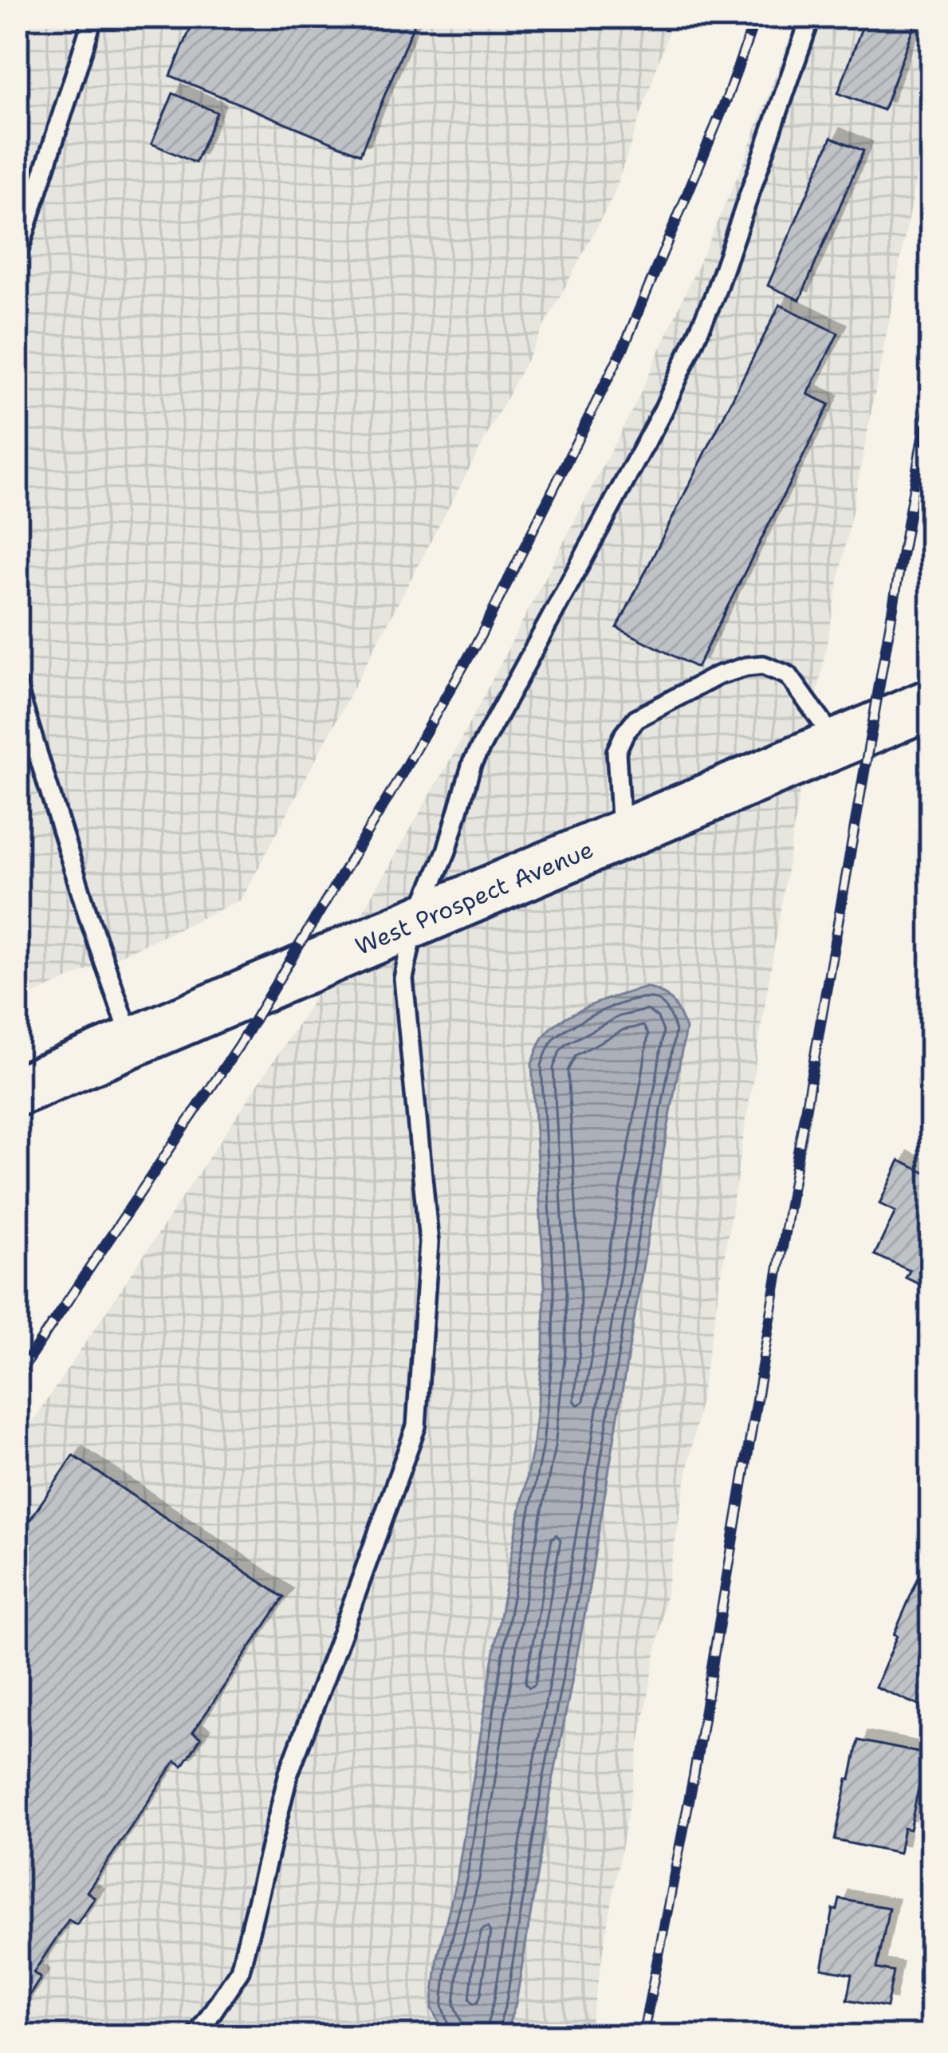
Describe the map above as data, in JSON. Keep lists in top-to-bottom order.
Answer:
{
  "streets": {
    "main road": ["West Prospect Avenue"]
  }
}
